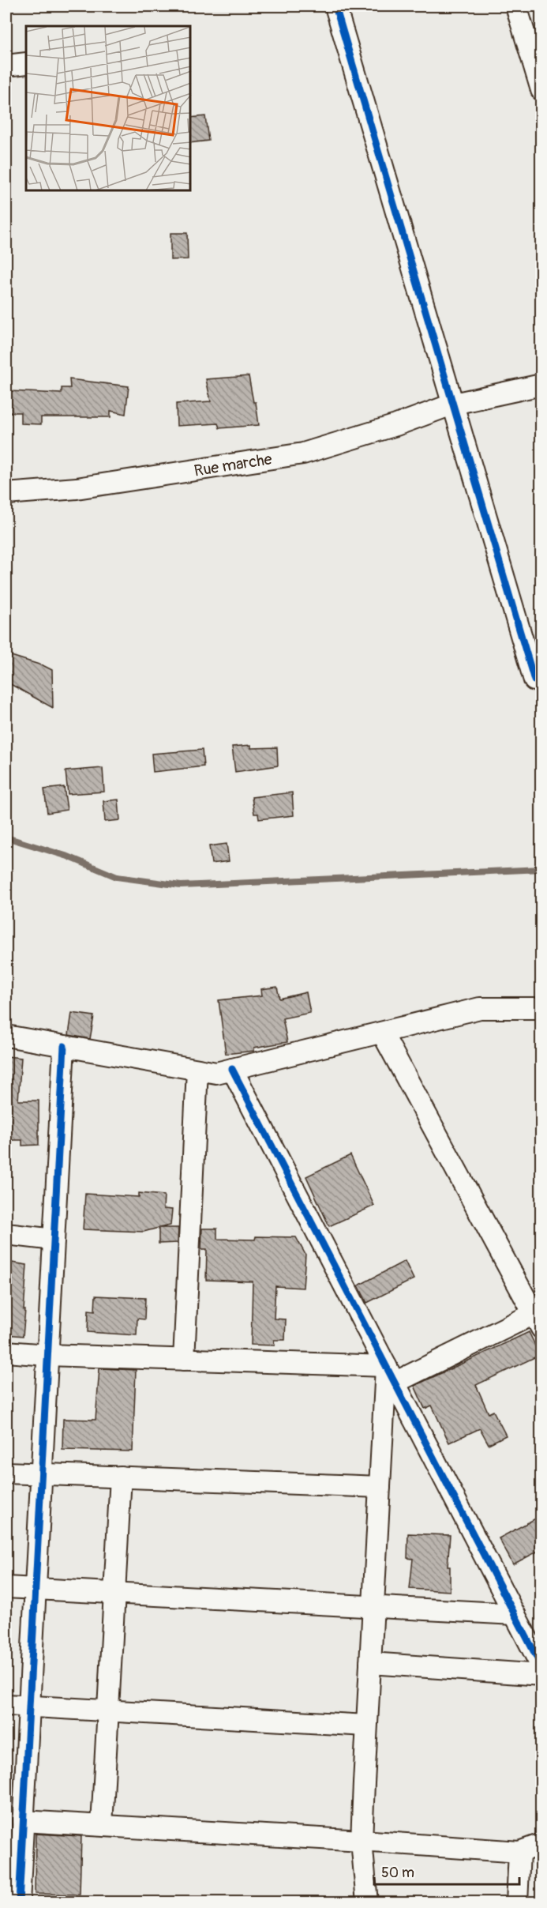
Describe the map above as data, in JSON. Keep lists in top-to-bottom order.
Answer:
{
  "streets": {
    "street": ["Rue marche"]
  },
  "scale_bar": "50 m"
}
